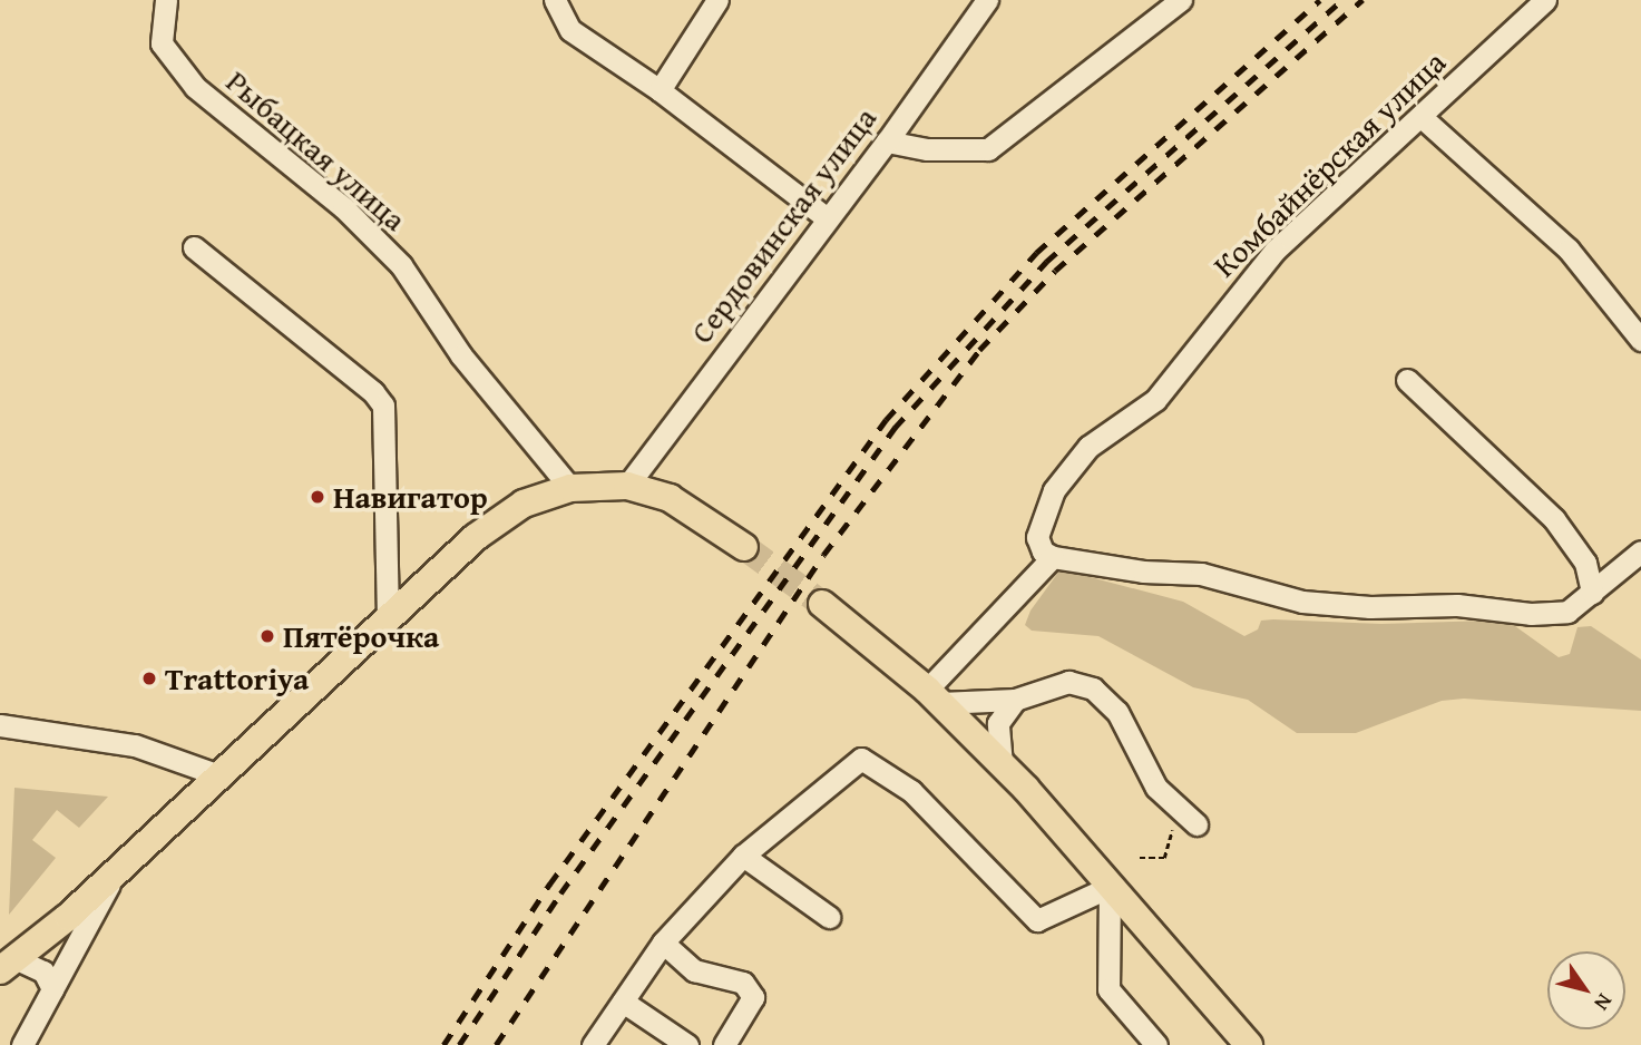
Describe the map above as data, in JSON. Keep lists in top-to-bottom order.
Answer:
{
  "streets": {
    "street": ["Рыбацкая улица", "Комбайнёрская улица", "Сердовинская улица"]
  },
  "places": ["Навигатор", "Пятёрочка", "Trattoriya"],
  "north": "bottom right"
}
